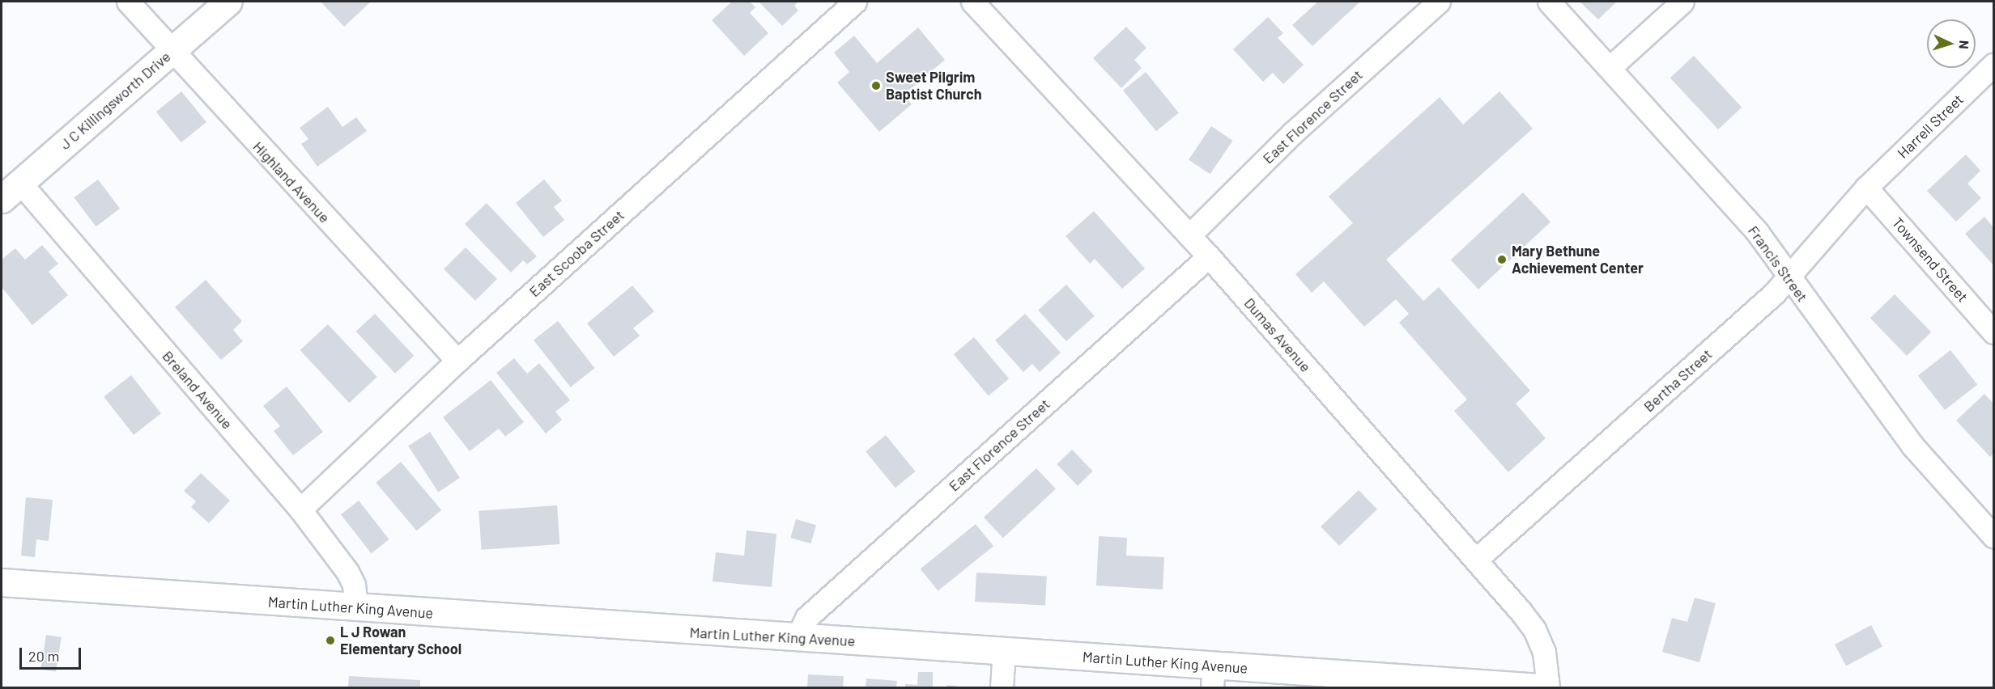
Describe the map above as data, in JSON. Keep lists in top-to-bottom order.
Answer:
{
  "streets": {
    "street": [
      "J C Killingsworth Drive",
      "East Florence Street",
      "Harrell Street",
      "Highland Avenue",
      "East Scooba Street",
      "Townsend Street",
      "Francis Street",
      "Dumas Avenue",
      "Bertha Street",
      "Breland Avenue",
      "Martin Luther King Avenue"
    ]
  },
  "crossings": [
    ["J C Killingsworth Drive", "Highland Avenue"],
    ["J C Killingsworth Drive", "Breland Avenue"],
    ["East Florence Street", "Dumas Avenue"],
    ["East Florence Street", "Martin Luther King Avenue"],
    ["Harrell Street", "Townsend Street"],
    ["Harrell Street", "Bertha Street"],
    ["Highland Avenue", "East Scooba Street"],
    ["East Scooba Street", "Breland Avenue"],
    ["Townsend Street", "Bertha Street"],
    ["Francis Street", "Bertha Street"],
    ["Dumas Avenue", "Bertha Street"],
    ["Breland Avenue", "Martin Luther King Avenue"]
  ],
  "places": ["Sweet Pilgrim Baptist Church", "Mary Bethune Achievement Center", "L J Rowan Elementary School"],
  "scale_bar": "20 m",
  "north": "right"
}
